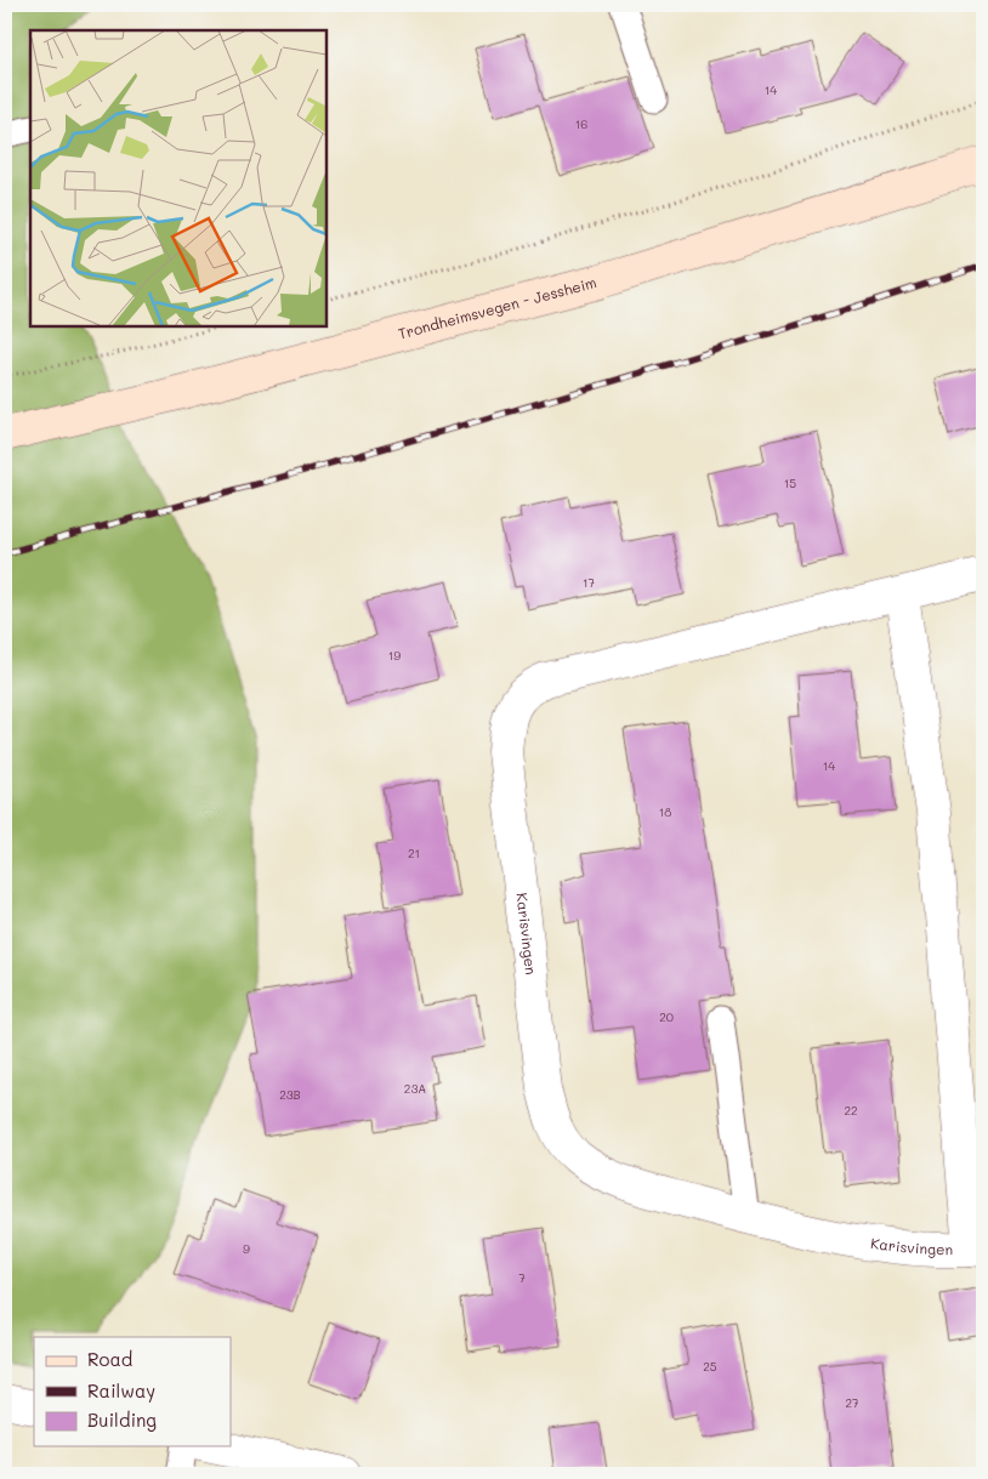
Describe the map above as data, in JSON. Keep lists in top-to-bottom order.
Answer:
{
  "streets": {
    "main road": ["Trondheimsvegen - Jessheim"],
    "street": ["Karisvingen"]
  },
  "house_numbers": [
    "14",
    "16",
    "15",
    "17",
    "19",
    "14",
    "18",
    "21",
    "20",
    "23A",
    "23B",
    "22",
    "9",
    "7",
    "25",
    "27"
  ],
  "legend": ["Road", "Railway", "Building"]
}
